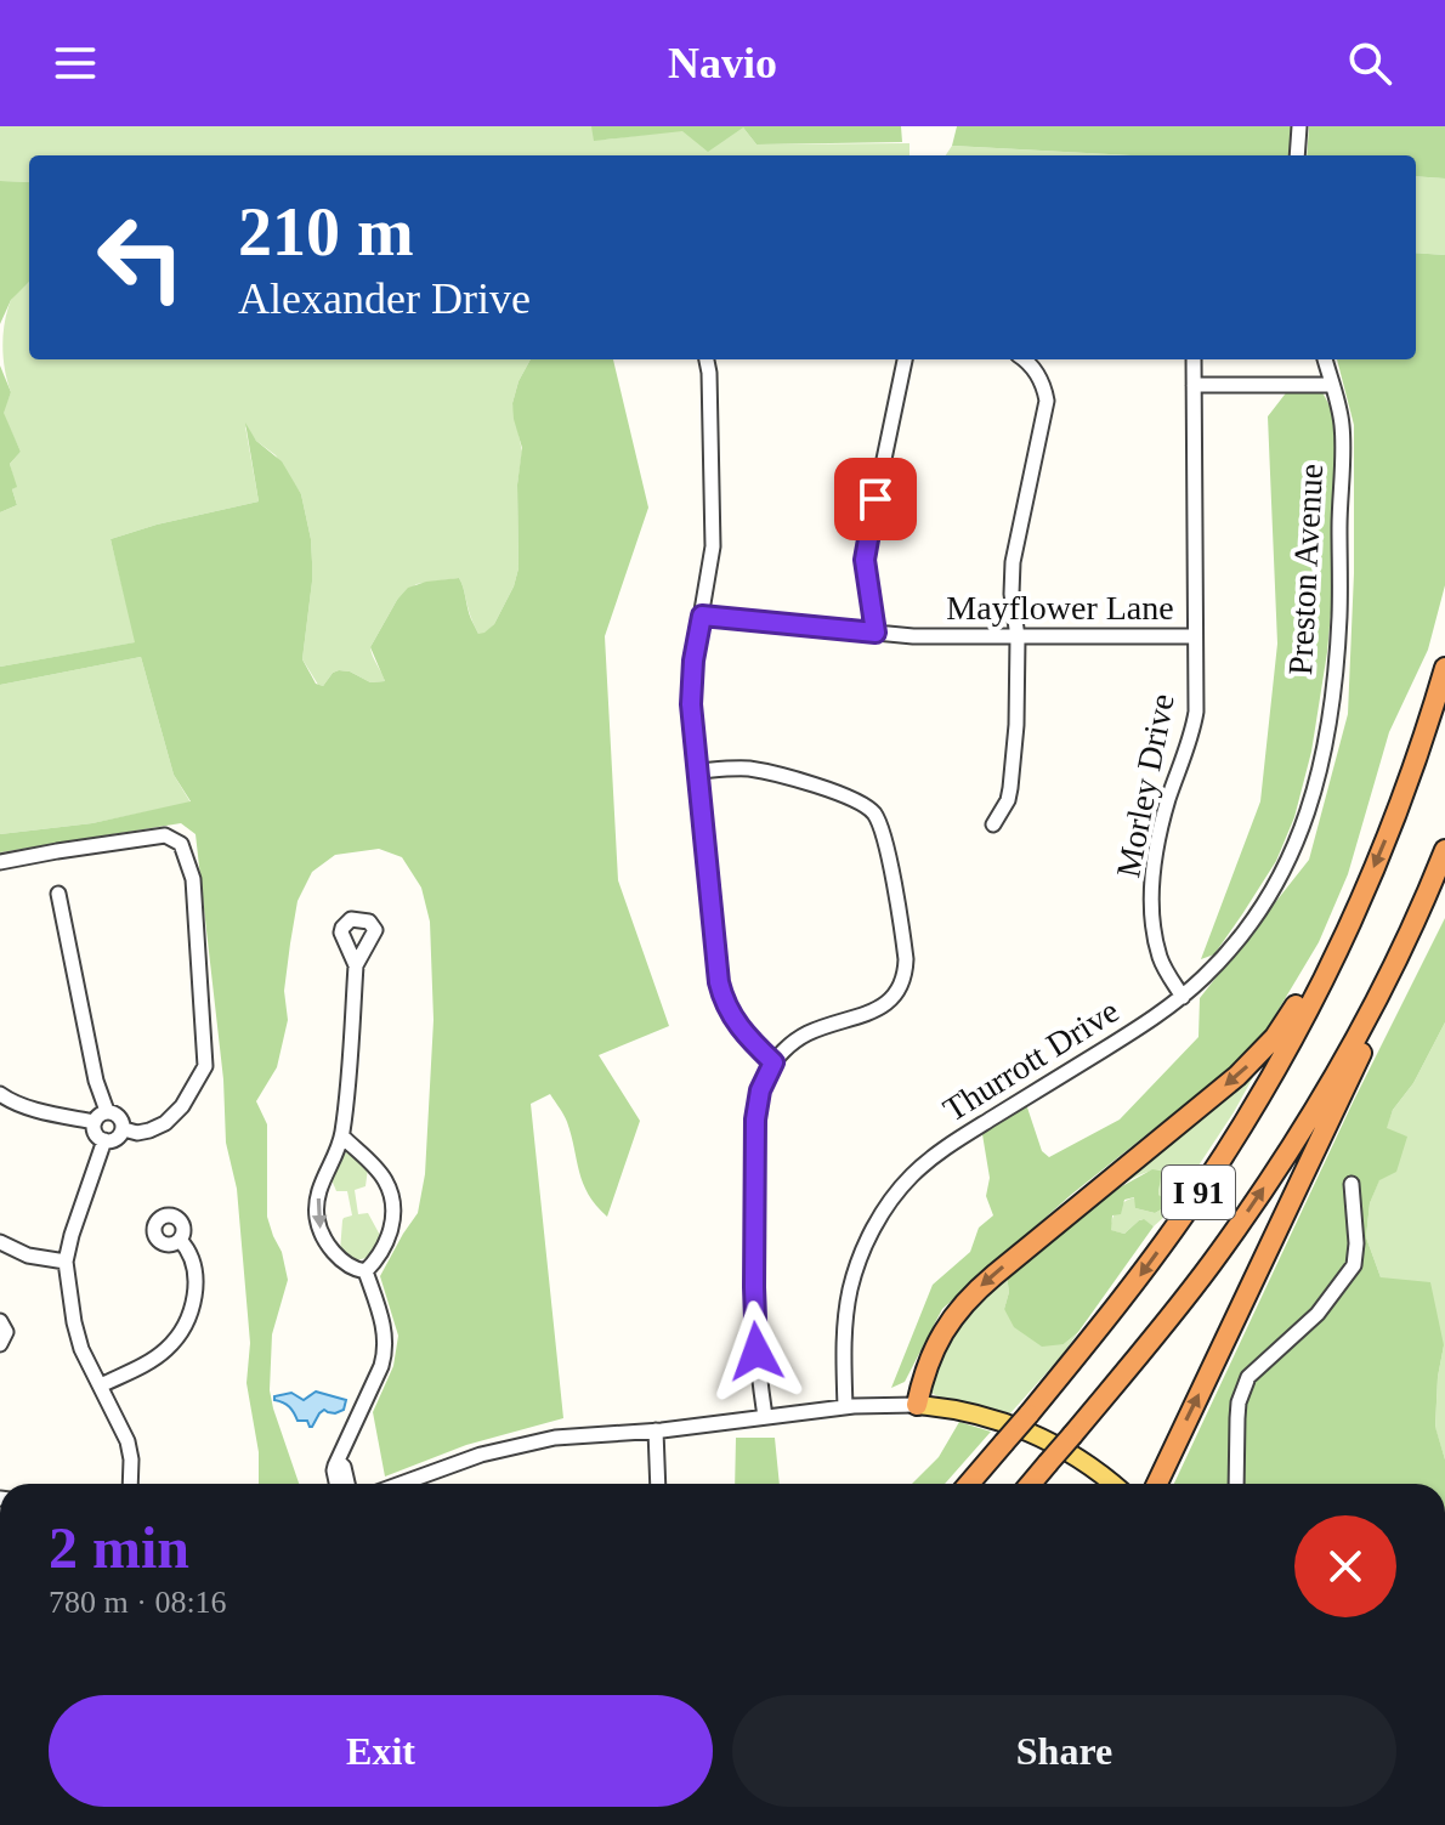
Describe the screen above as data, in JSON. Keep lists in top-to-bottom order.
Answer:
{
  "streets": {
    "highway": ["I 91"],
    "street": [
      "Preston Avenue",
      "Mayflower Lane",
      "Morley Drive",
      "Thurrott Drive"
    ]
  },
  "crossings": [
    ["Preston Avenue", "Thurrott Drive"],
    ["Mayflower Lane", "Morley Drive"],
    ["Morley Drive", "Thurrott Drive"]
  ],
  "page": {
    "header": "Navio",
    "turn": ["210 m", "Alexander Drive"],
    "heading": ["2 min", "780 m · 08:16"],
    "buttons": ["Exit", "Share"]
  }
}
